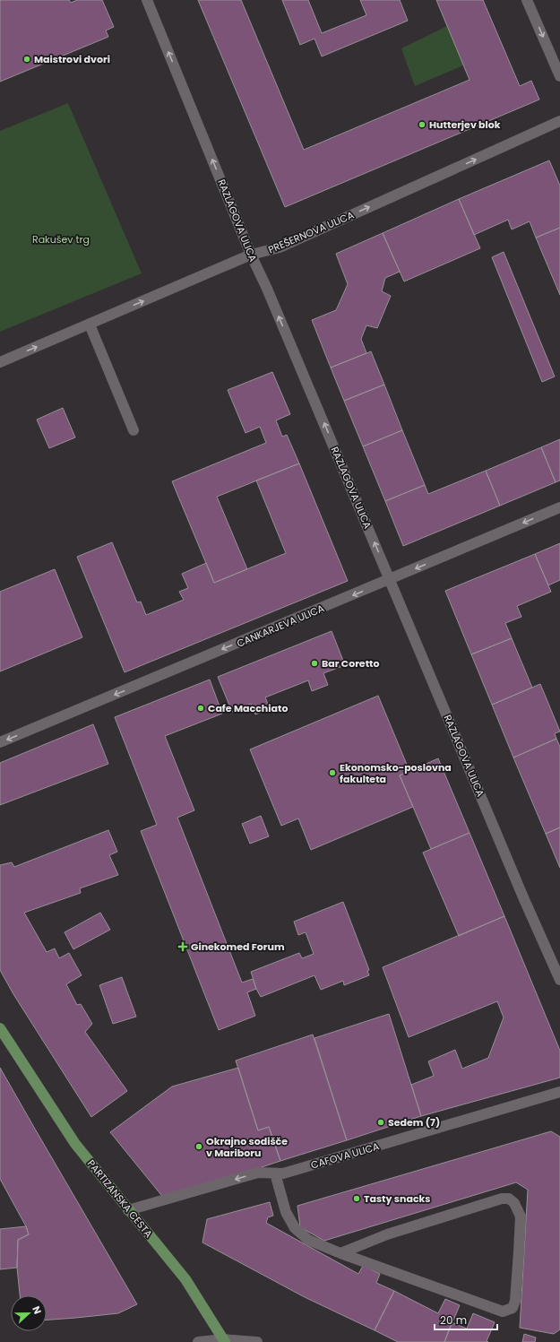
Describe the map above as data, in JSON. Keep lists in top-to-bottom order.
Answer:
{
  "streets": {
    "main road": ["PARTIZANSKA CESTA"],
    "street": [
      "RAZLAGOVA ULICA",
      "PREŠERNOVA ULICA",
      "CANKARJEVA ULICA",
      "CAFOVA ULICA"
    ]
  },
  "crossings": [
    ["RAZLAGOVA ULICA", "PREŠERNOVA ULICA"],
    ["RAZLAGOVA ULICA", "CANKARJEVA ULICA"],
    ["CAFOVA ULICA", "PARTIZANSKA CESTA"]
  ],
  "one_way": ["RAZLAGOVA ULICA", "PREŠERNOVA ULICA", "CANKARJEVA ULICA"],
  "parks": ["Rakušev trg"],
  "places": {
    "other": [
      "Maistrovi dvori",
      "Hutterjev blok",
      "Bar Coretto",
      "Cafe Macchiato",
      "Ekonomsko-poslovna fakulteta",
      "Sedem (7)",
      "Okrajno sodišče v Mariboru",
      "Tasty snacks"
    ],
    "health": ["Ginekomed Forum"]
  },
  "scale_bar": "20 m",
  "north": "right"
}
